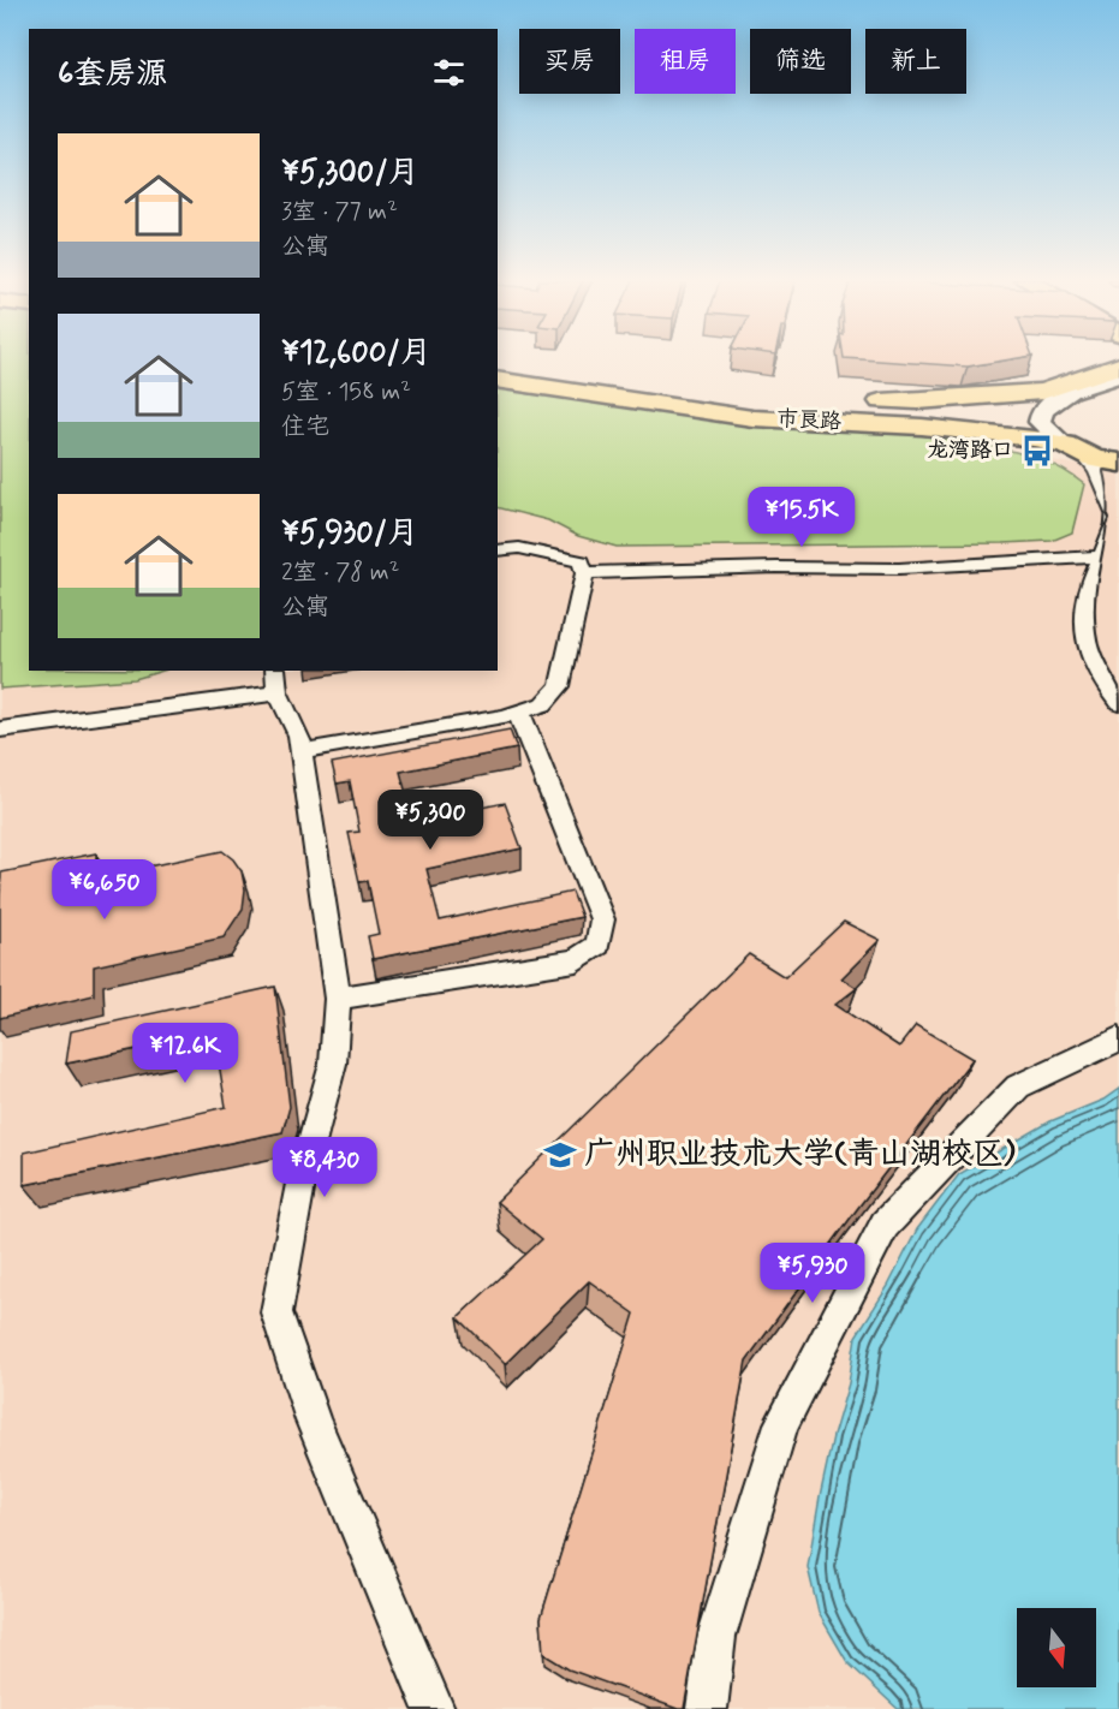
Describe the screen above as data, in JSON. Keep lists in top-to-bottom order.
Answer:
{
  "streets": {
    "highway": ["市良路"]
  },
  "places": {
    "bus stop": ["龙湾路口"],
    "school or university": ["广州职业技术大学(青山湖校区)"]
  },
  "north": "bottom",
  "page": {
    "chip": [
      "买房",
      "租房",
      "筛选",
      "新上"
    ],
    "heading": "6套房源",
    "list": [
      {
        "name": "¥5,300/月",
        "note": "3室 · 77 m² · 公寓"
      },
      {
        "name": "¥12,600/月",
        "note": "5室 · 158 m² · 住宅"
      },
      {
        "name": "¥5,930/月",
        "note": "2室 · 78 m² · 公寓"
      }
    ],
    "price": [
      "¥15.5K",
      "¥5,300",
      "¥6,650",
      "¥12.6K",
      "¥8,430",
      "¥5,930"
    ]
  }
}
